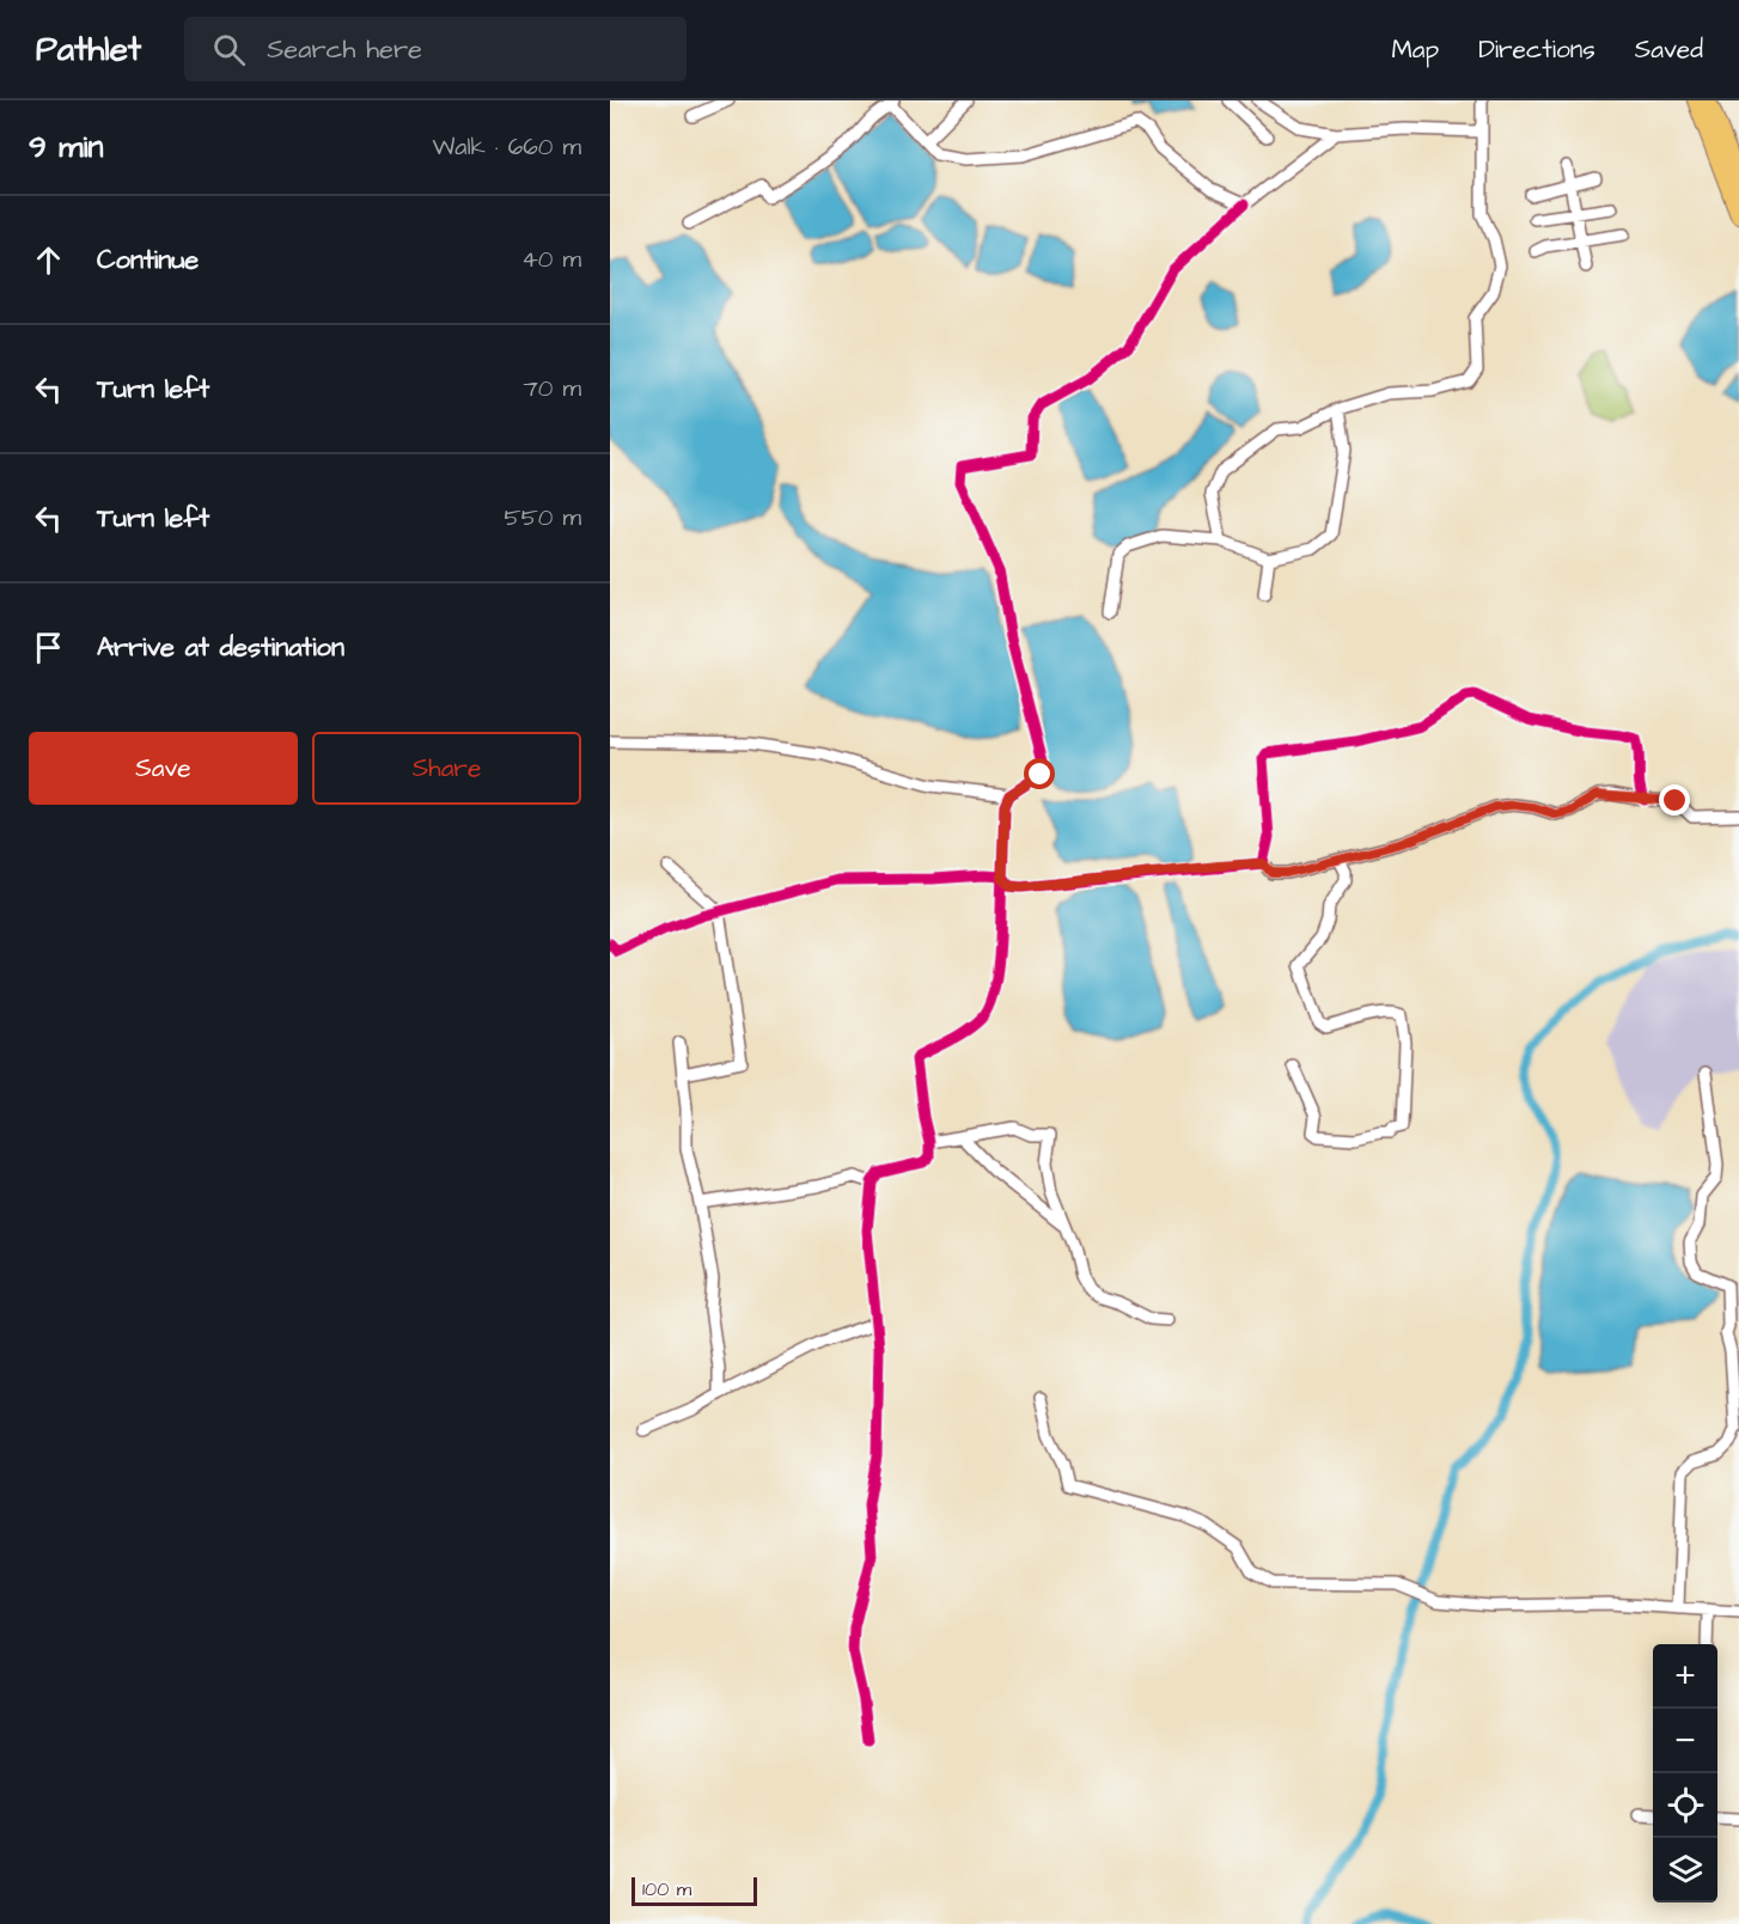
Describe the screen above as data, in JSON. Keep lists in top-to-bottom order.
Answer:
{
  "scale_bar": "100 m",
  "page": {
    "header": "Pathlet",
    "search": "Search here",
    "nav": ["Map", "Directions", "Saved"],
    "heading": ["9 min", "Walk · 660 m"],
    "list": [
      ["Continue", "40 m"],
      ["Turn left", "70 m"],
      ["Turn left", "550 m"],
      "Arrive at destination"
    ],
    "buttons": ["Save", "Share"],
    "map_buttons": ["+", "−"],
    "scale": "100 m"
  }
}
